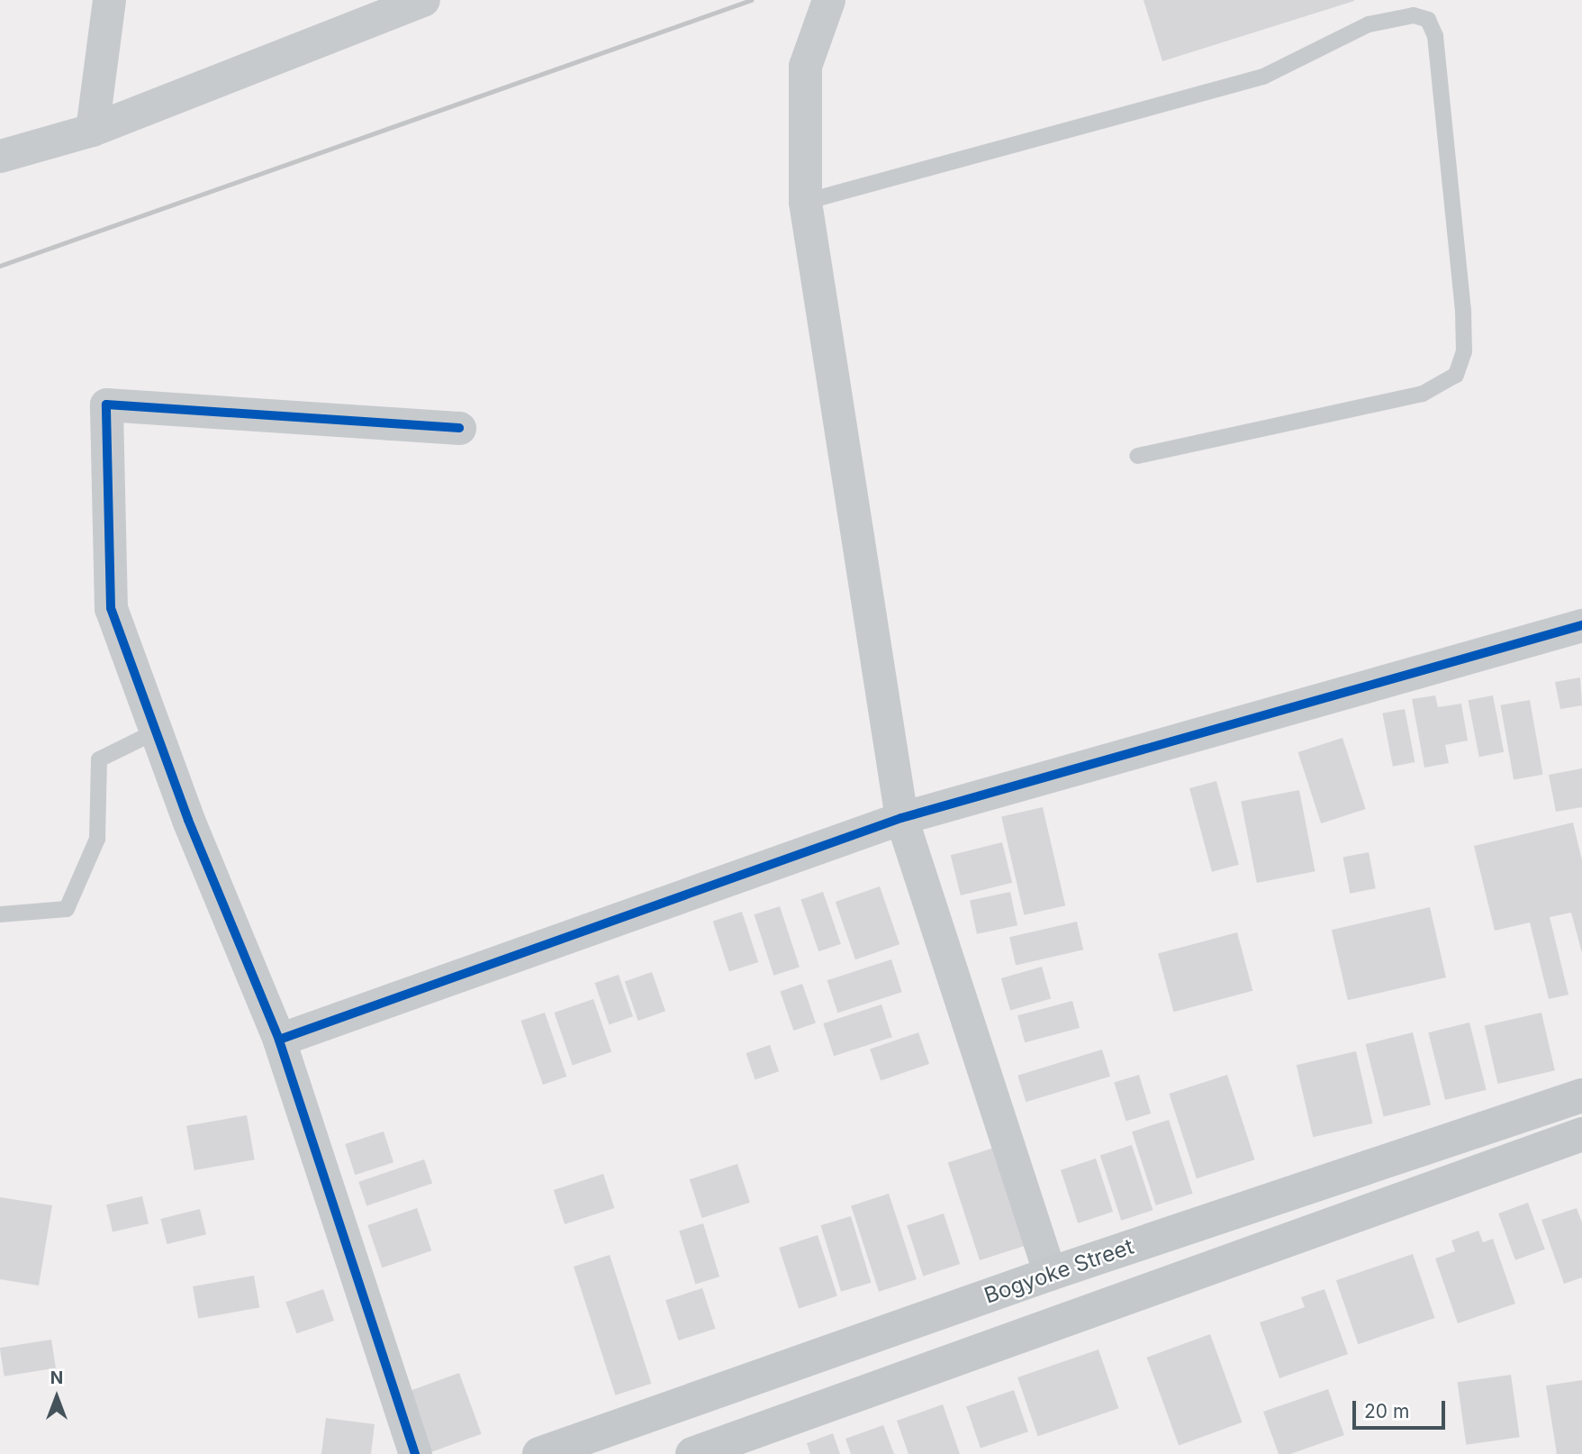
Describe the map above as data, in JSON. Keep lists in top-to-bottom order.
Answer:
{
  "streets": {
    "main road": ["Bogyoke Street"]
  },
  "scale_bar": "20 m",
  "north": "top"
}
